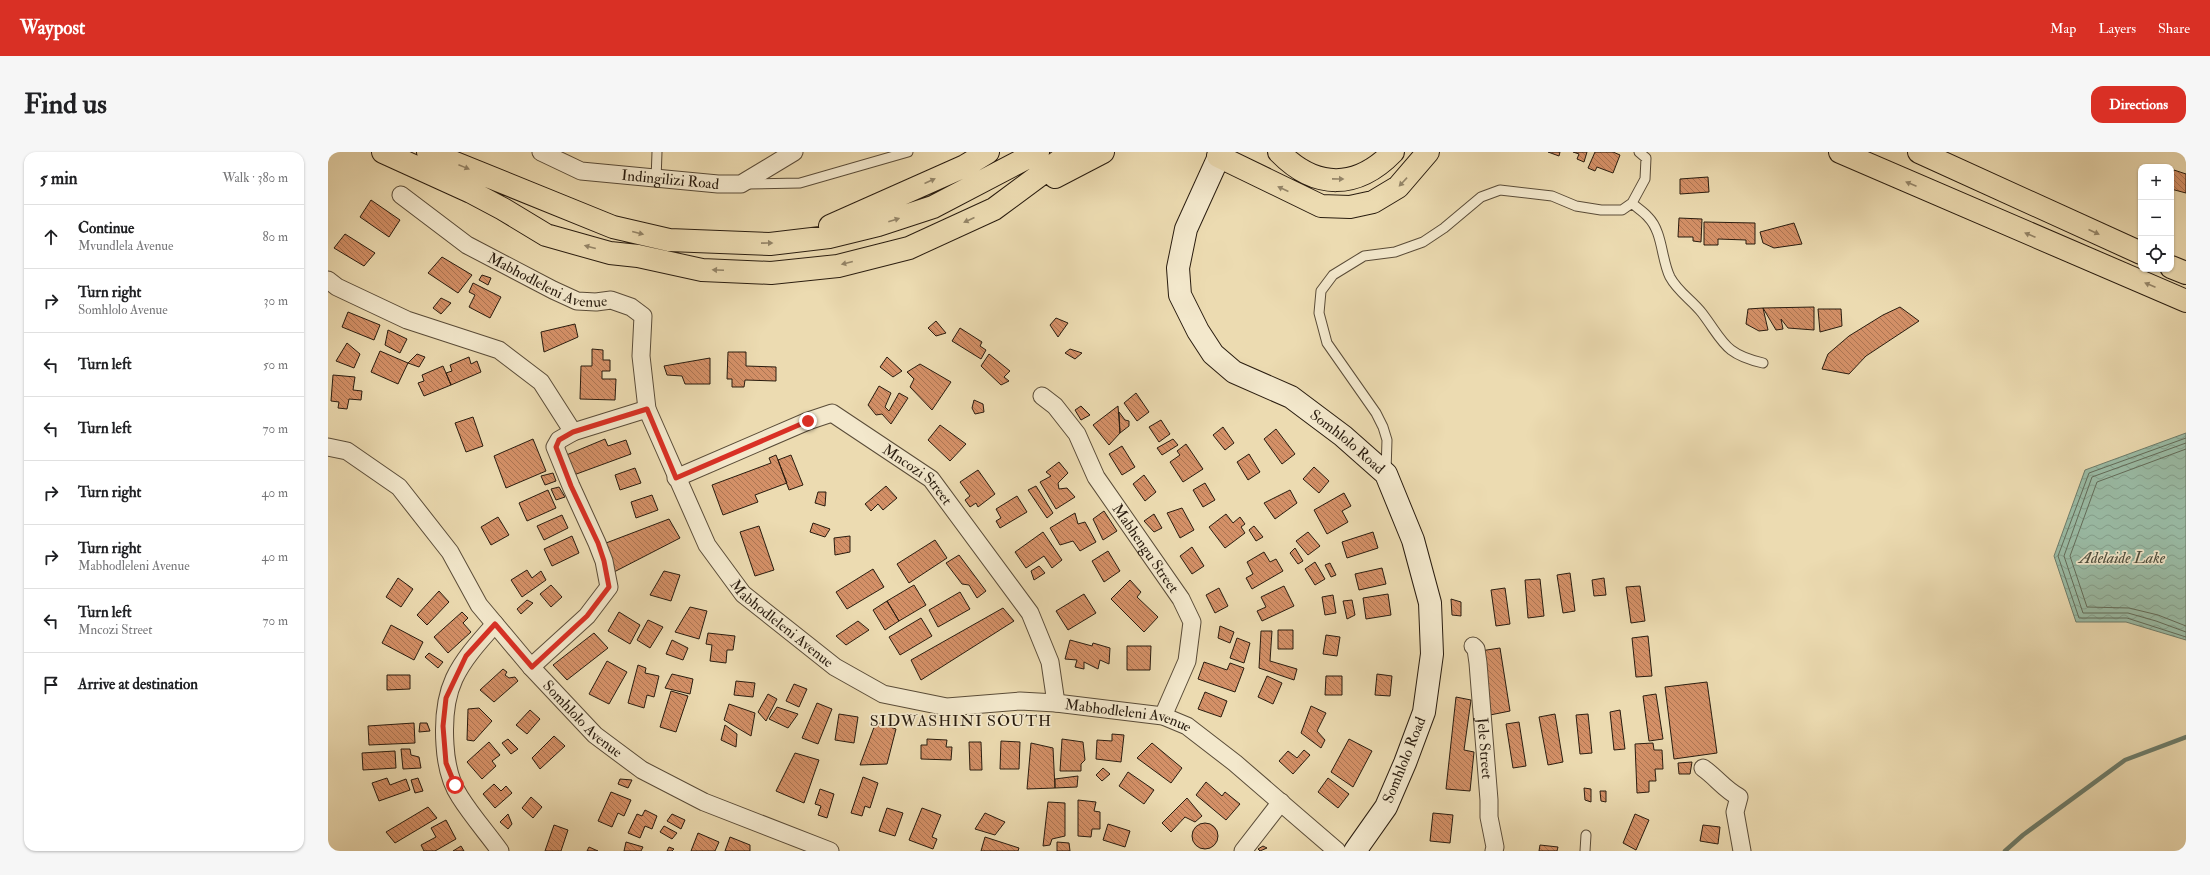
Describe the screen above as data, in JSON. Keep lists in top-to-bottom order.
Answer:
{
  "streets": {
    "street": [
      "Indingilizi Road",
      "Mabhodleleni Avenue",
      "Somhlolo Road",
      "Mncozi Street",
      "Mabhengu Street",
      "Somhlolo Avenue",
      "Jele Street"
    ]
  },
  "crossings": [
    ["Mabhodleleni Avenue", "Mncozi Street"],
    ["Mabhodleleni Avenue", "Mabhengu Street"]
  ],
  "districts": ["SIDWASHINI SOUTH"],
  "water": ["Adelaide Lake"],
  "page": {
    "header": "Waypost",
    "nav": ["Map", "Layers", "Share"],
    "buttons": "Directions",
    "title": "Find us",
    "heading": ["5 min", "Walk · 380 m"],
    "map_buttons": ["+", "−"],
    "list": [
      ["Continue", "Mvundlela Avenue", "80 m"],
      ["Turn right", "Somhlolo Avenue", "30 m"],
      ["Turn left", "50 m"],
      ["Turn left", "70 m"],
      ["Turn right", "40 m"],
      ["Turn right", "Mabhodleleni Avenue", "40 m"],
      ["Turn left", "Mncozi Street", "70 m"],
      "Arrive at destination"
    ]
  }
}
